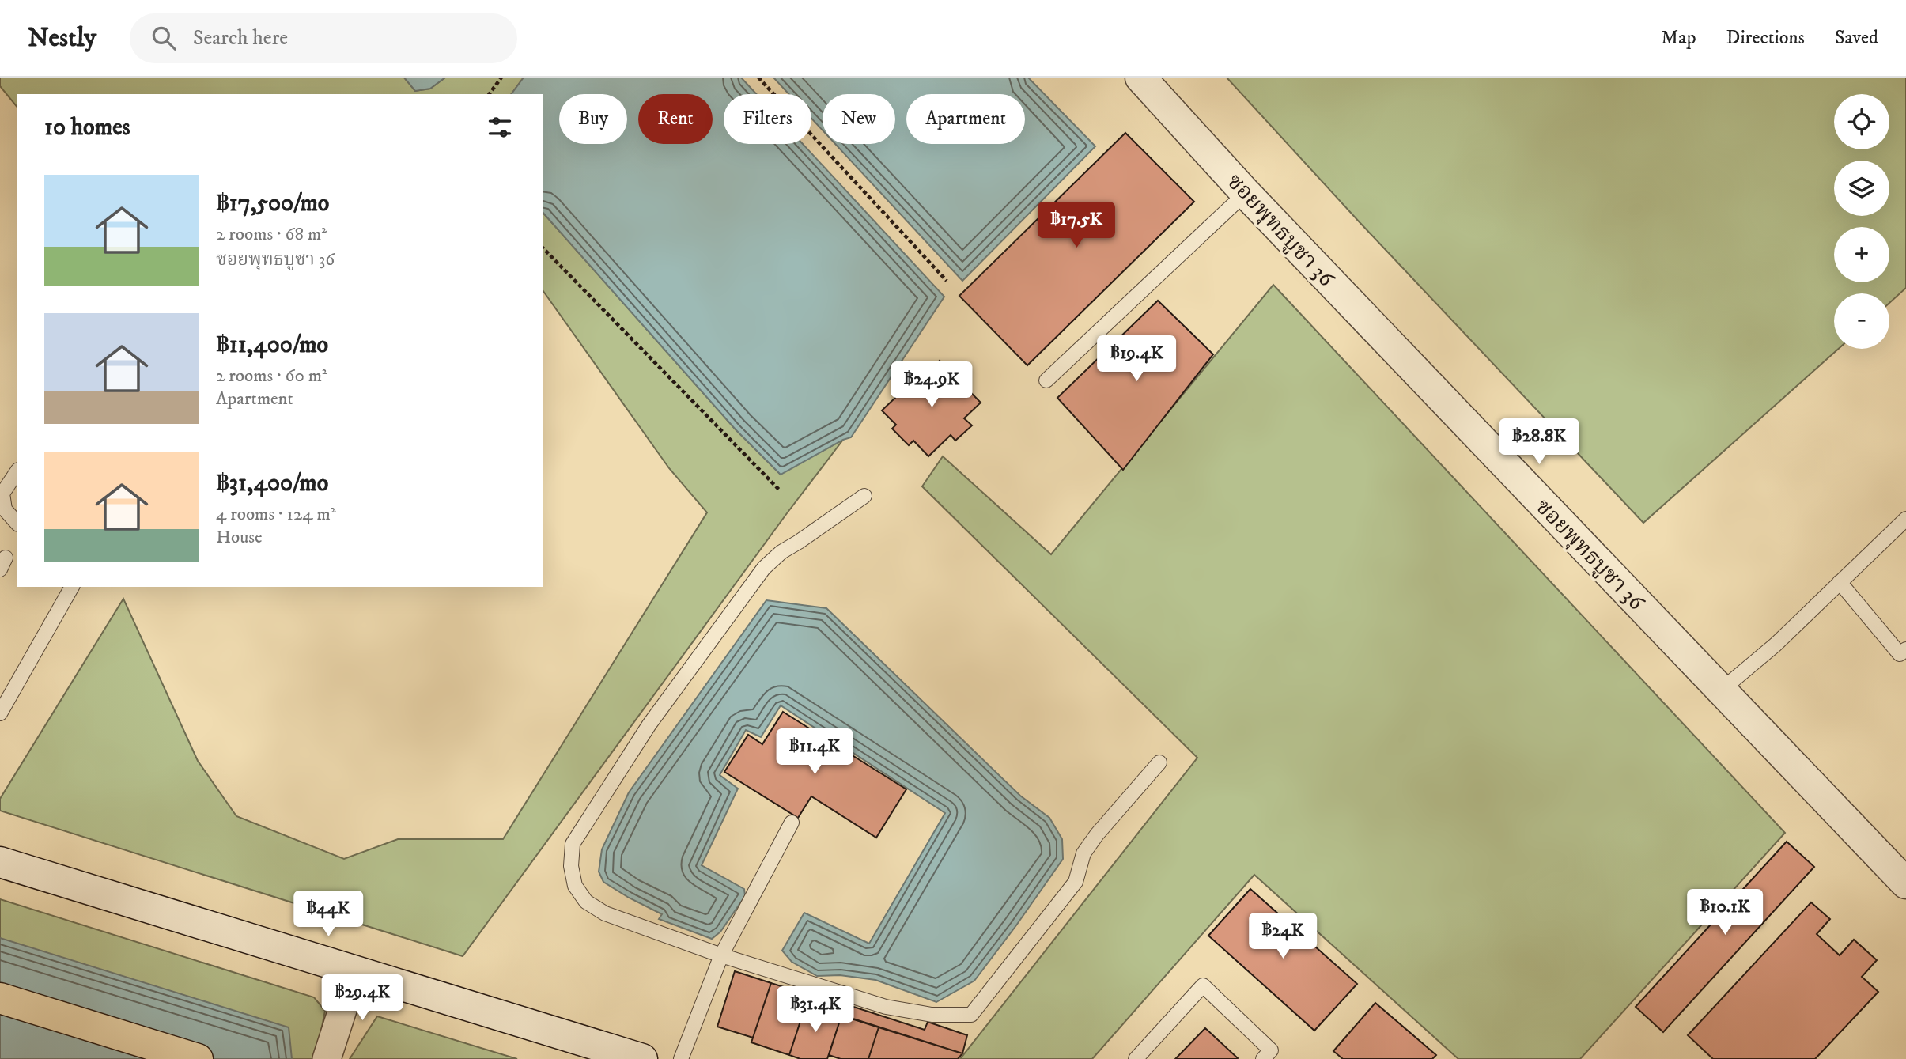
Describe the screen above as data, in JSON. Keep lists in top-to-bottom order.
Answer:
{
  "streets": {
    "street": ["ซอยพุทธบูชา 36"]
  },
  "page": {
    "header": "Nestly",
    "search": "Search here",
    "nav": ["Map", "Directions", "Saved"],
    "map_buttons": ["+", "−"],
    "chip": [
      "Buy",
      "Rent",
      "Filters",
      "New",
      "Apartment"
    ],
    "heading": "10 homes",
    "list": [
      {
        "name": "฿17,500/mo",
        "note": "2 rooms · 68 m² · ซอยพุทธบูชา 36"
      },
      {
        "name": "฿11,400/mo",
        "note": "2 rooms · 60 m² · Apartment"
      },
      {
        "name": "฿31,400/mo",
        "note": "4 rooms · 124 m² · House"
      }
    ],
    "price": [
      "฿17.5K",
      "฿19.4K",
      "฿24.9K",
      "฿28.8K",
      "฿11.4K",
      "฿10.1K",
      "฿44K",
      "฿24K",
      "฿29.4K",
      "฿31.4K"
    ]
  }
}
